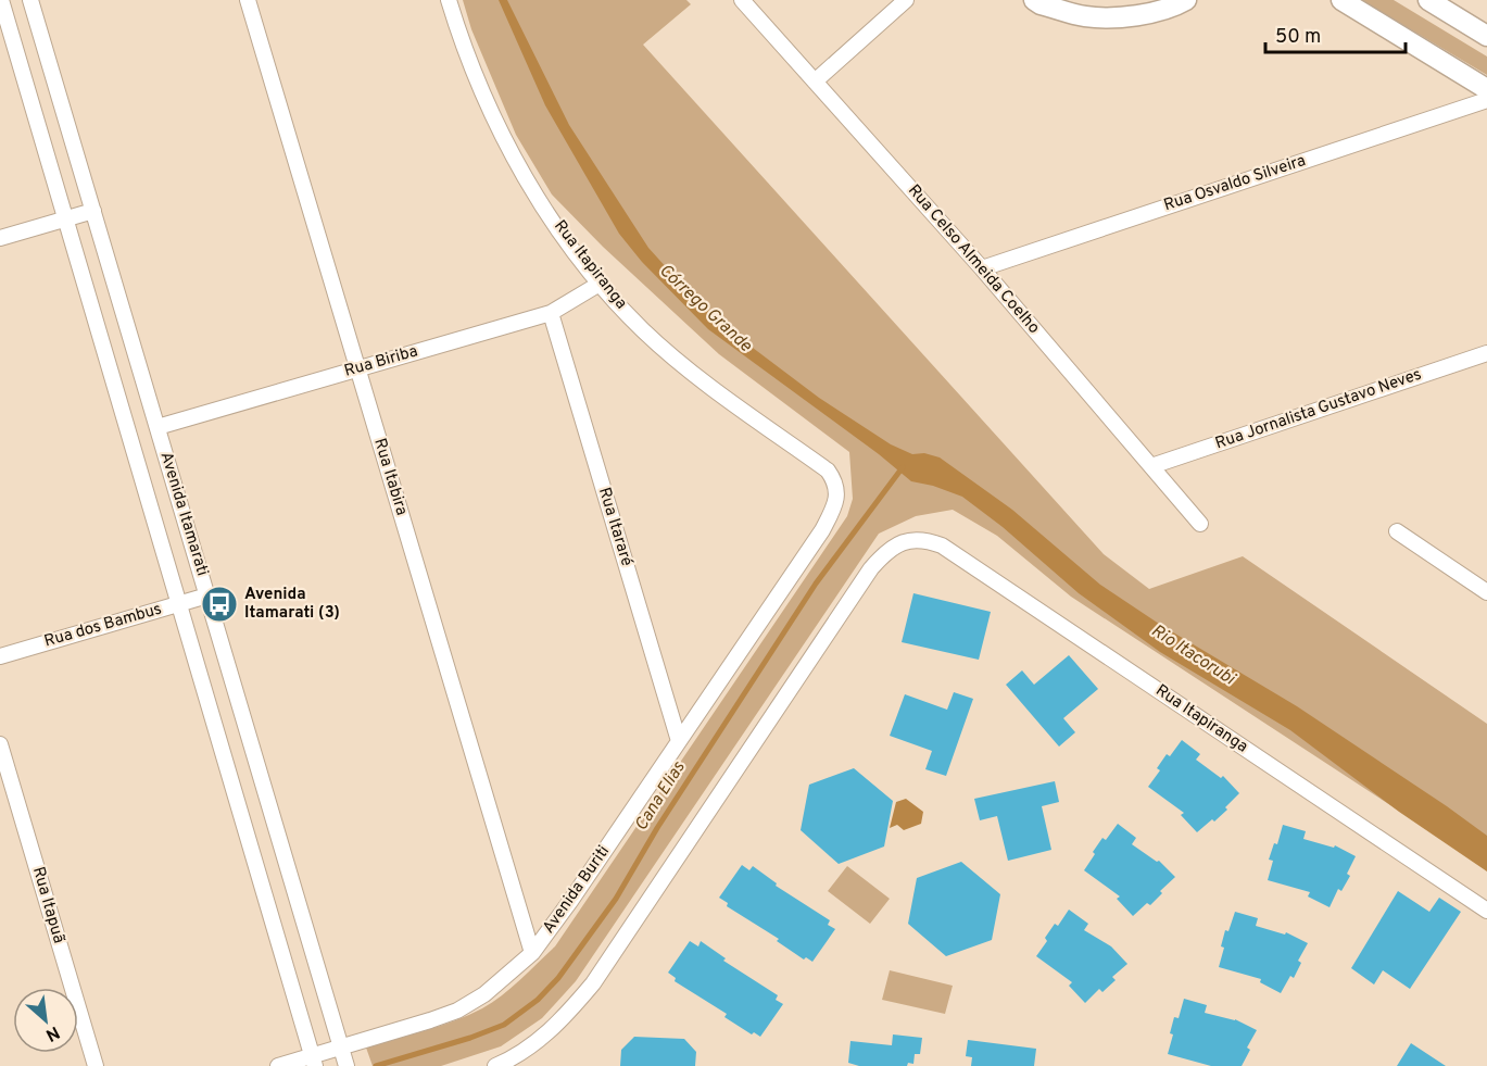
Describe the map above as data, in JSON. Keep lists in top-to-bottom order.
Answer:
{
  "streets": {
    "street": [
      "Rua Osvaldo Silveira",
      "Rua Celso Almeida Coelho",
      "Rua Itapiranga",
      "Rua Biriba",
      "Rua Jornalista Gustavo Neves",
      "Rua Itabira",
      "Avenida Itamarati",
      "Rua Itararé",
      "Rua dos Bambus",
      "Avenida Buriti",
      "Rua Itapuã"
    ]
  },
  "crossings": [
    ["Rua Osvaldo Silveira", "Rua Celso Almeida Coelho"],
    ["Rua Celso Almeida Coelho", "Rua Jornalista Gustavo Neves"],
    ["Rua Itapiranga", "Rua Biriba"],
    ["Rua Itapiranga", "Avenida Buriti"],
    ["Rua Biriba", "Rua Itabira"],
    ["Rua Biriba", "Avenida Itamarati"],
    ["Rua Biriba", "Rua Itararé"],
    ["Rua Itabira", "Avenida Buriti"],
    ["Avenida Itamarati", "Rua dos Bambus"],
    ["Avenida Itamarati", "Avenida Buriti"],
    ["Rua Itararé", "Avenida Buriti"]
  ],
  "water": ["Córrego Grande", "Rio Itacorubi", "Cana Elias"],
  "places": {
    "bus stop": ["Avenida Itamarati (3)"]
  },
  "scale_bar": "50 m",
  "north": "bottom right"
}
